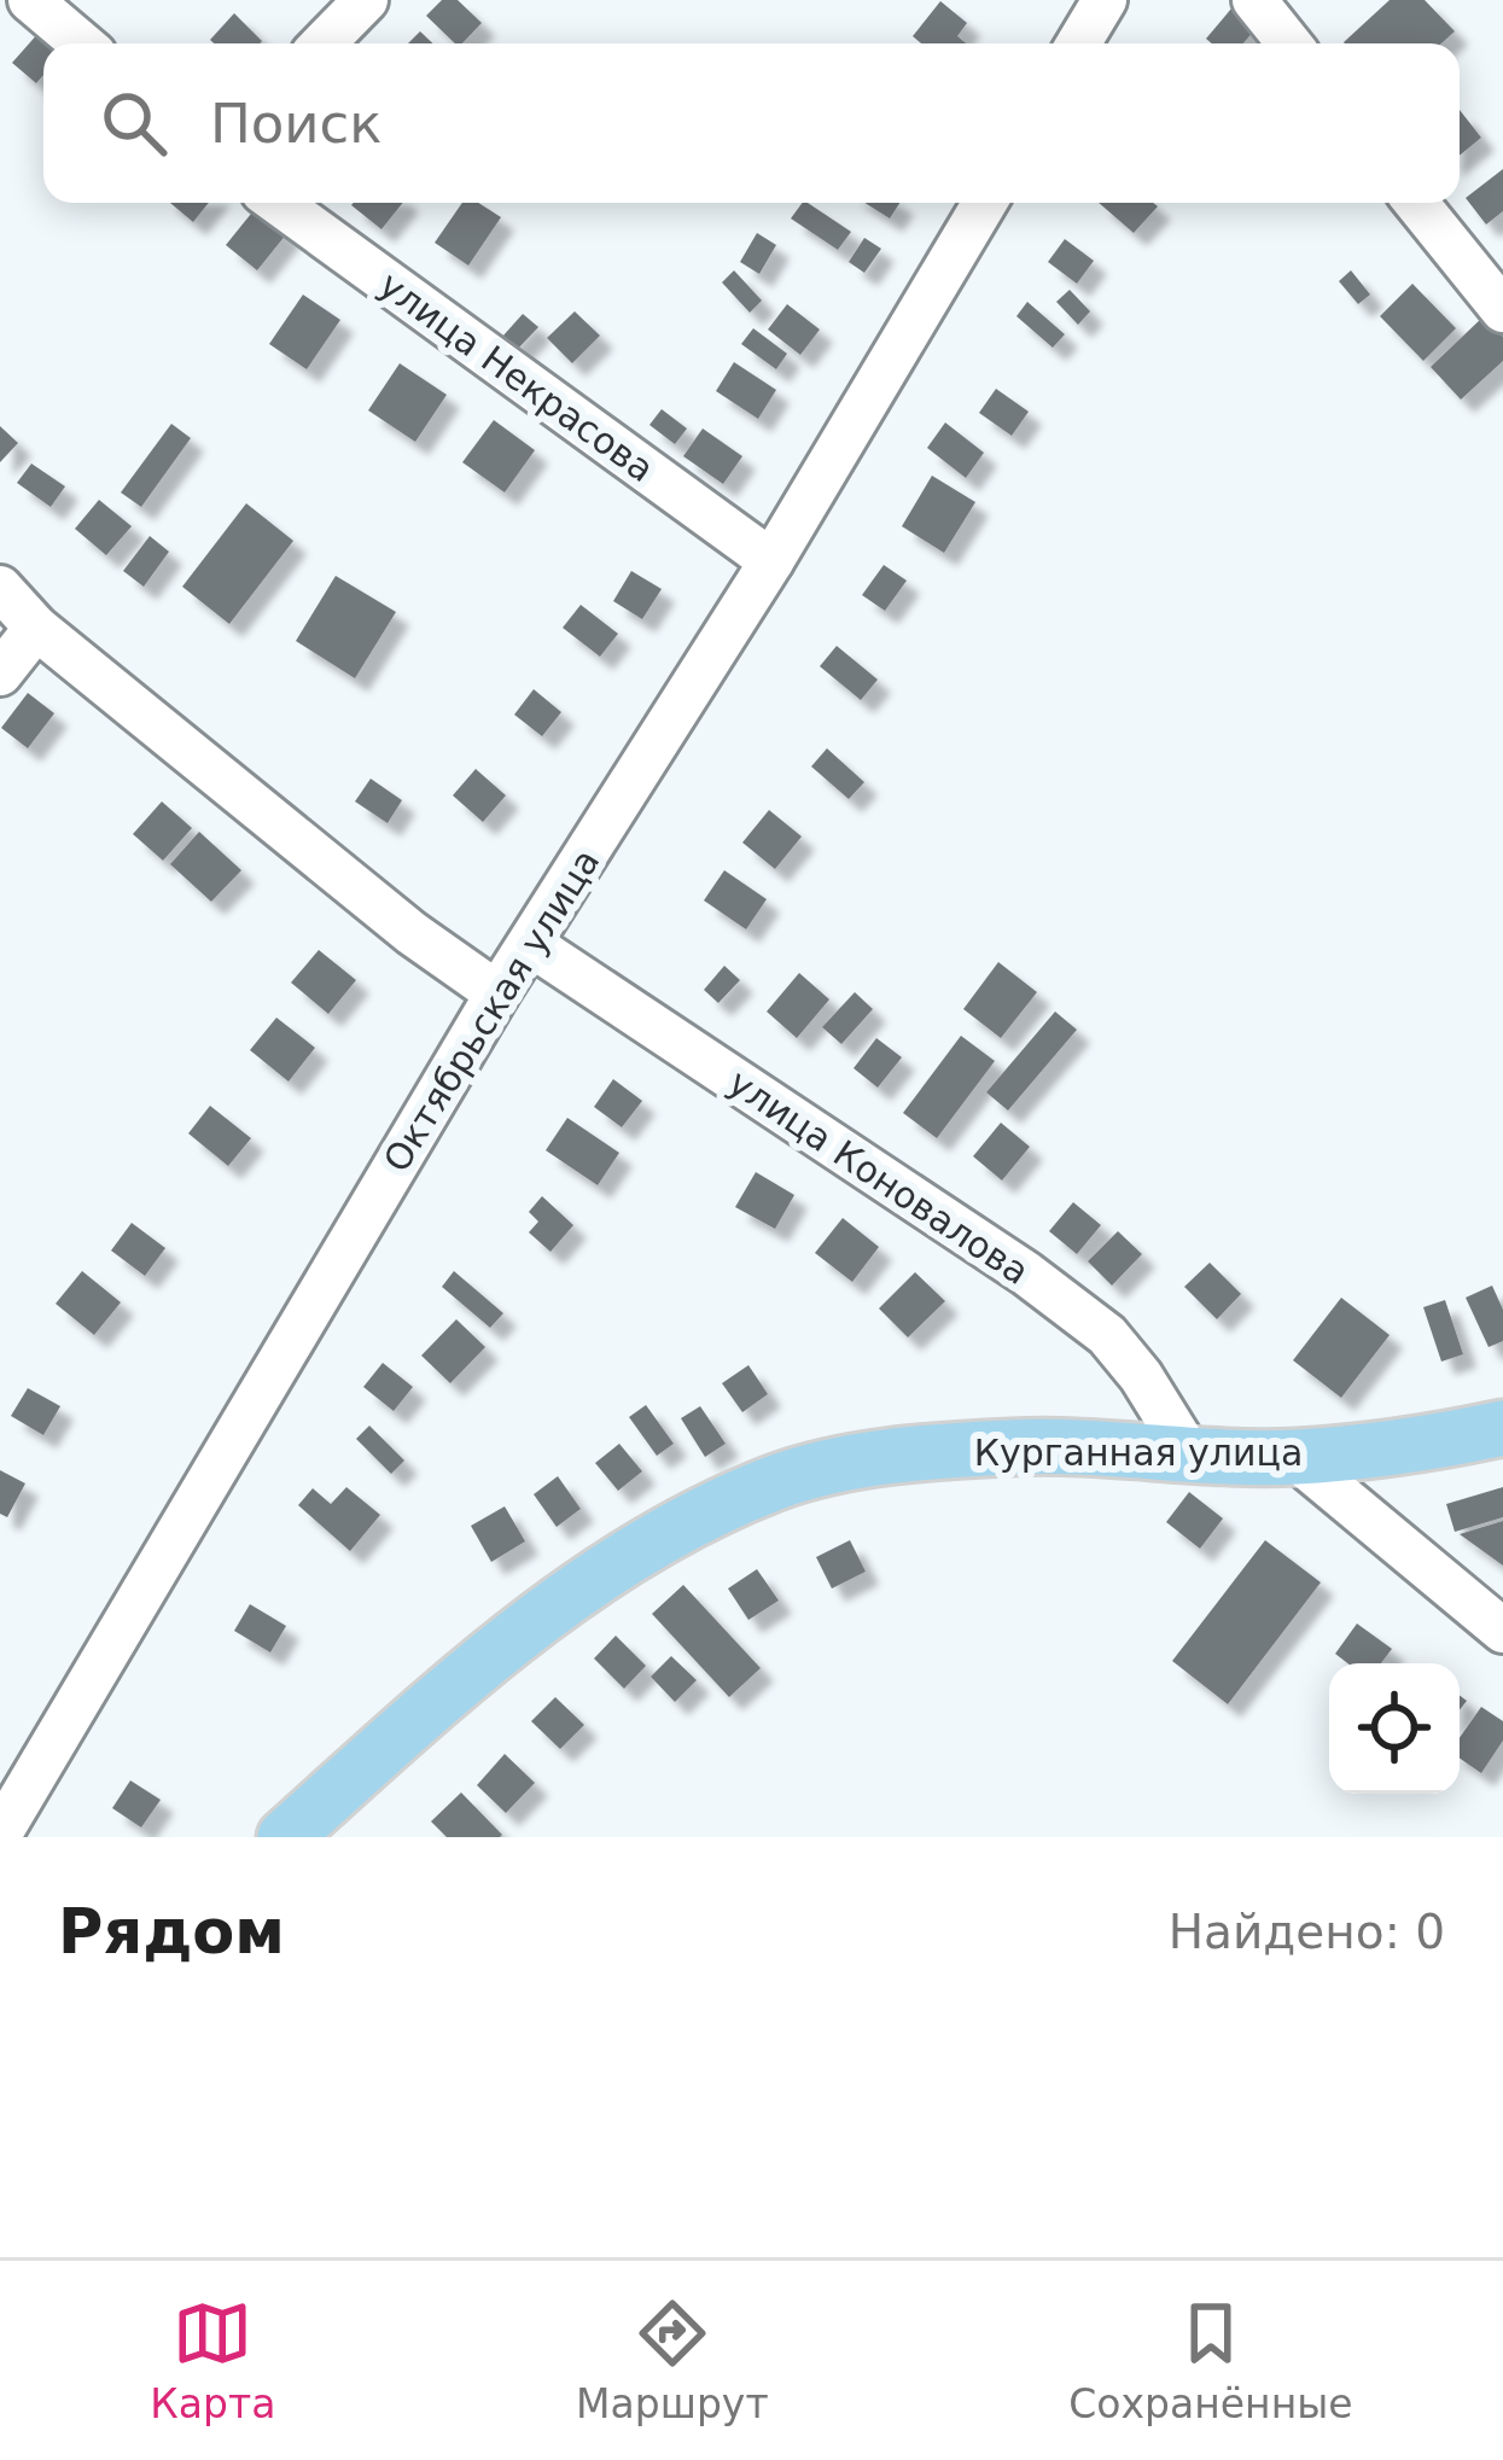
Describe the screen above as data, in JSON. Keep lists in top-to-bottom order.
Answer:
{
  "streets": {
    "main road": ["Курганная улица"],
    "street": ["улица Некрасова", "Октябрьская улица", "улица Коновалова"]
  },
  "crossings": [
    ["улица Некрасова", "Октябрьская улица"],
    ["Октябрьская улица", "улица Коновалова"],
    ["улица Коновалова", "Курганная улица"]
  ],
  "page": {
    "search": "Поиск",
    "heading": ["Рядом", "Найдено: 0"],
    "nav": ["Карта", "Маршрут", "Сохранённые"]
  }
}
